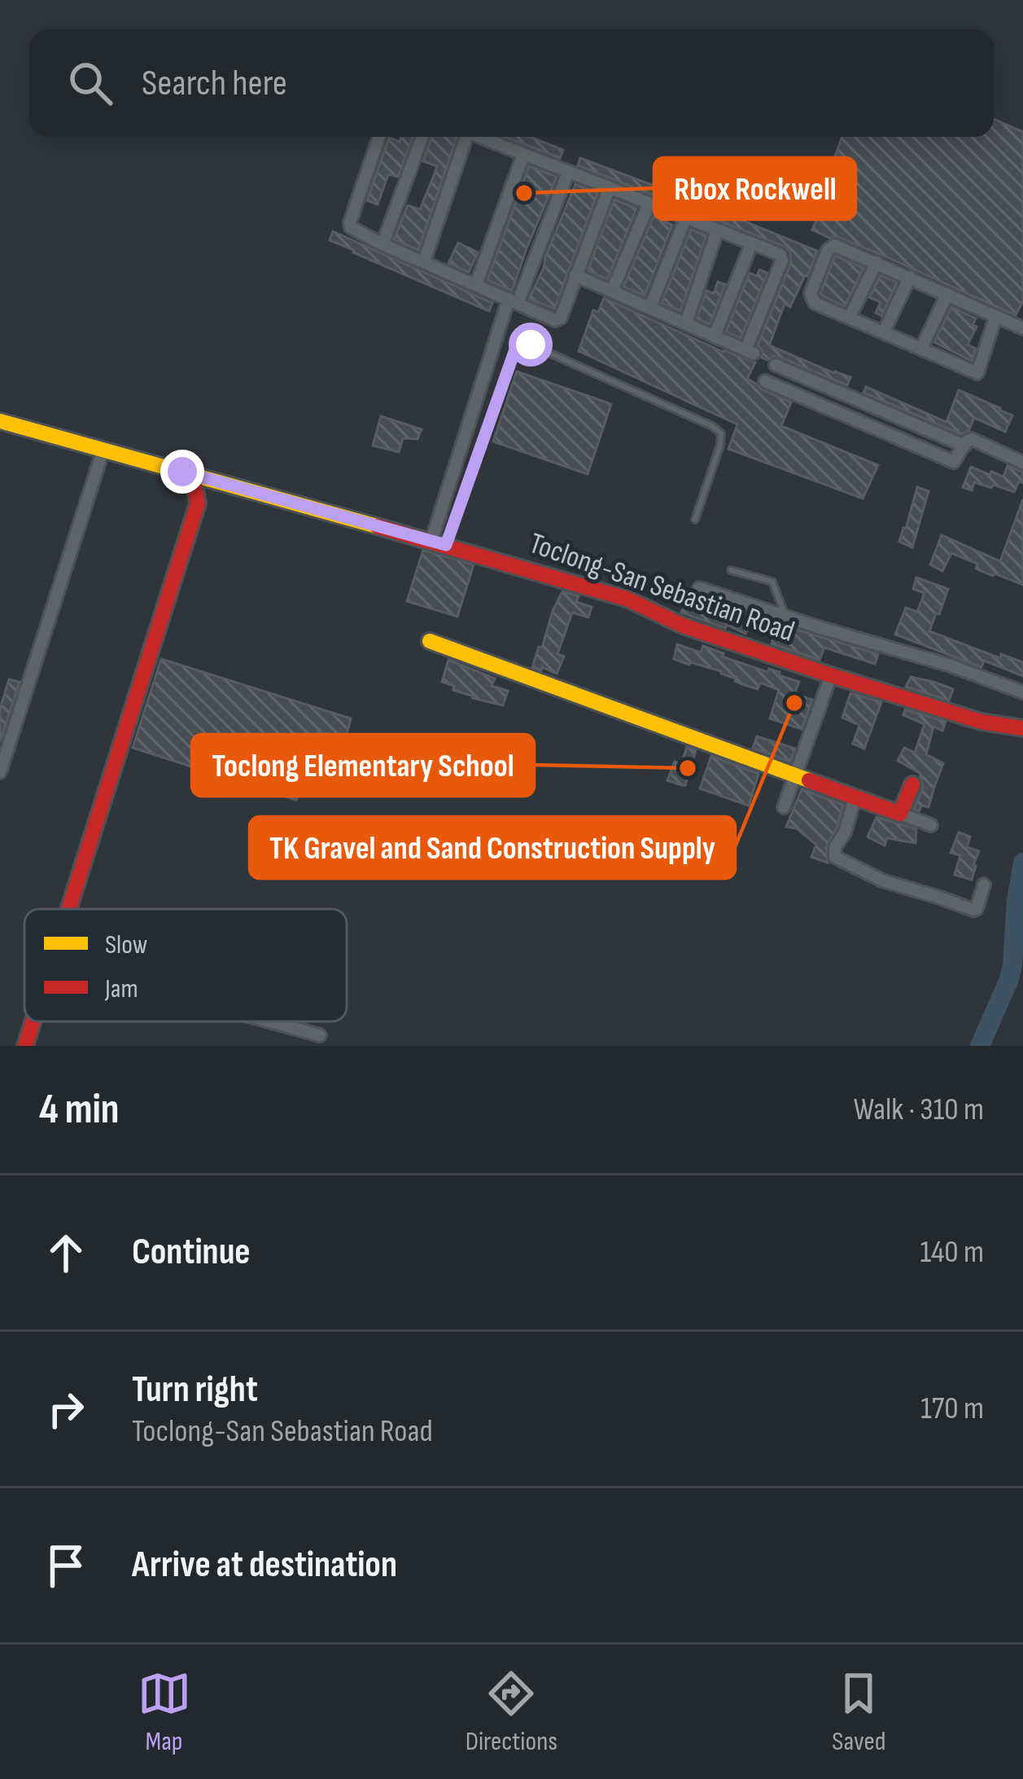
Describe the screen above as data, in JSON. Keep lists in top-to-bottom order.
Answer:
{
  "streets": {
    "street": ["Toclong-San Sebastian Road"]
  },
  "places": ["Rbox Rockwell", "TK Gravel and Sand Construction Supply", "Toclong Elementary School"],
  "legend": ["Slow", "Jam"],
  "page": {
    "search": "Search here",
    "heading": ["4 min", "Walk · 310 m"],
    "list": [
      ["Continue", "140 m"],
      ["Turn right", "Toclong-San Sebastian Road", "170 m"],
      "Arrive at destination"
    ],
    "nav": ["Map", "Directions", "Saved"]
  }
}
